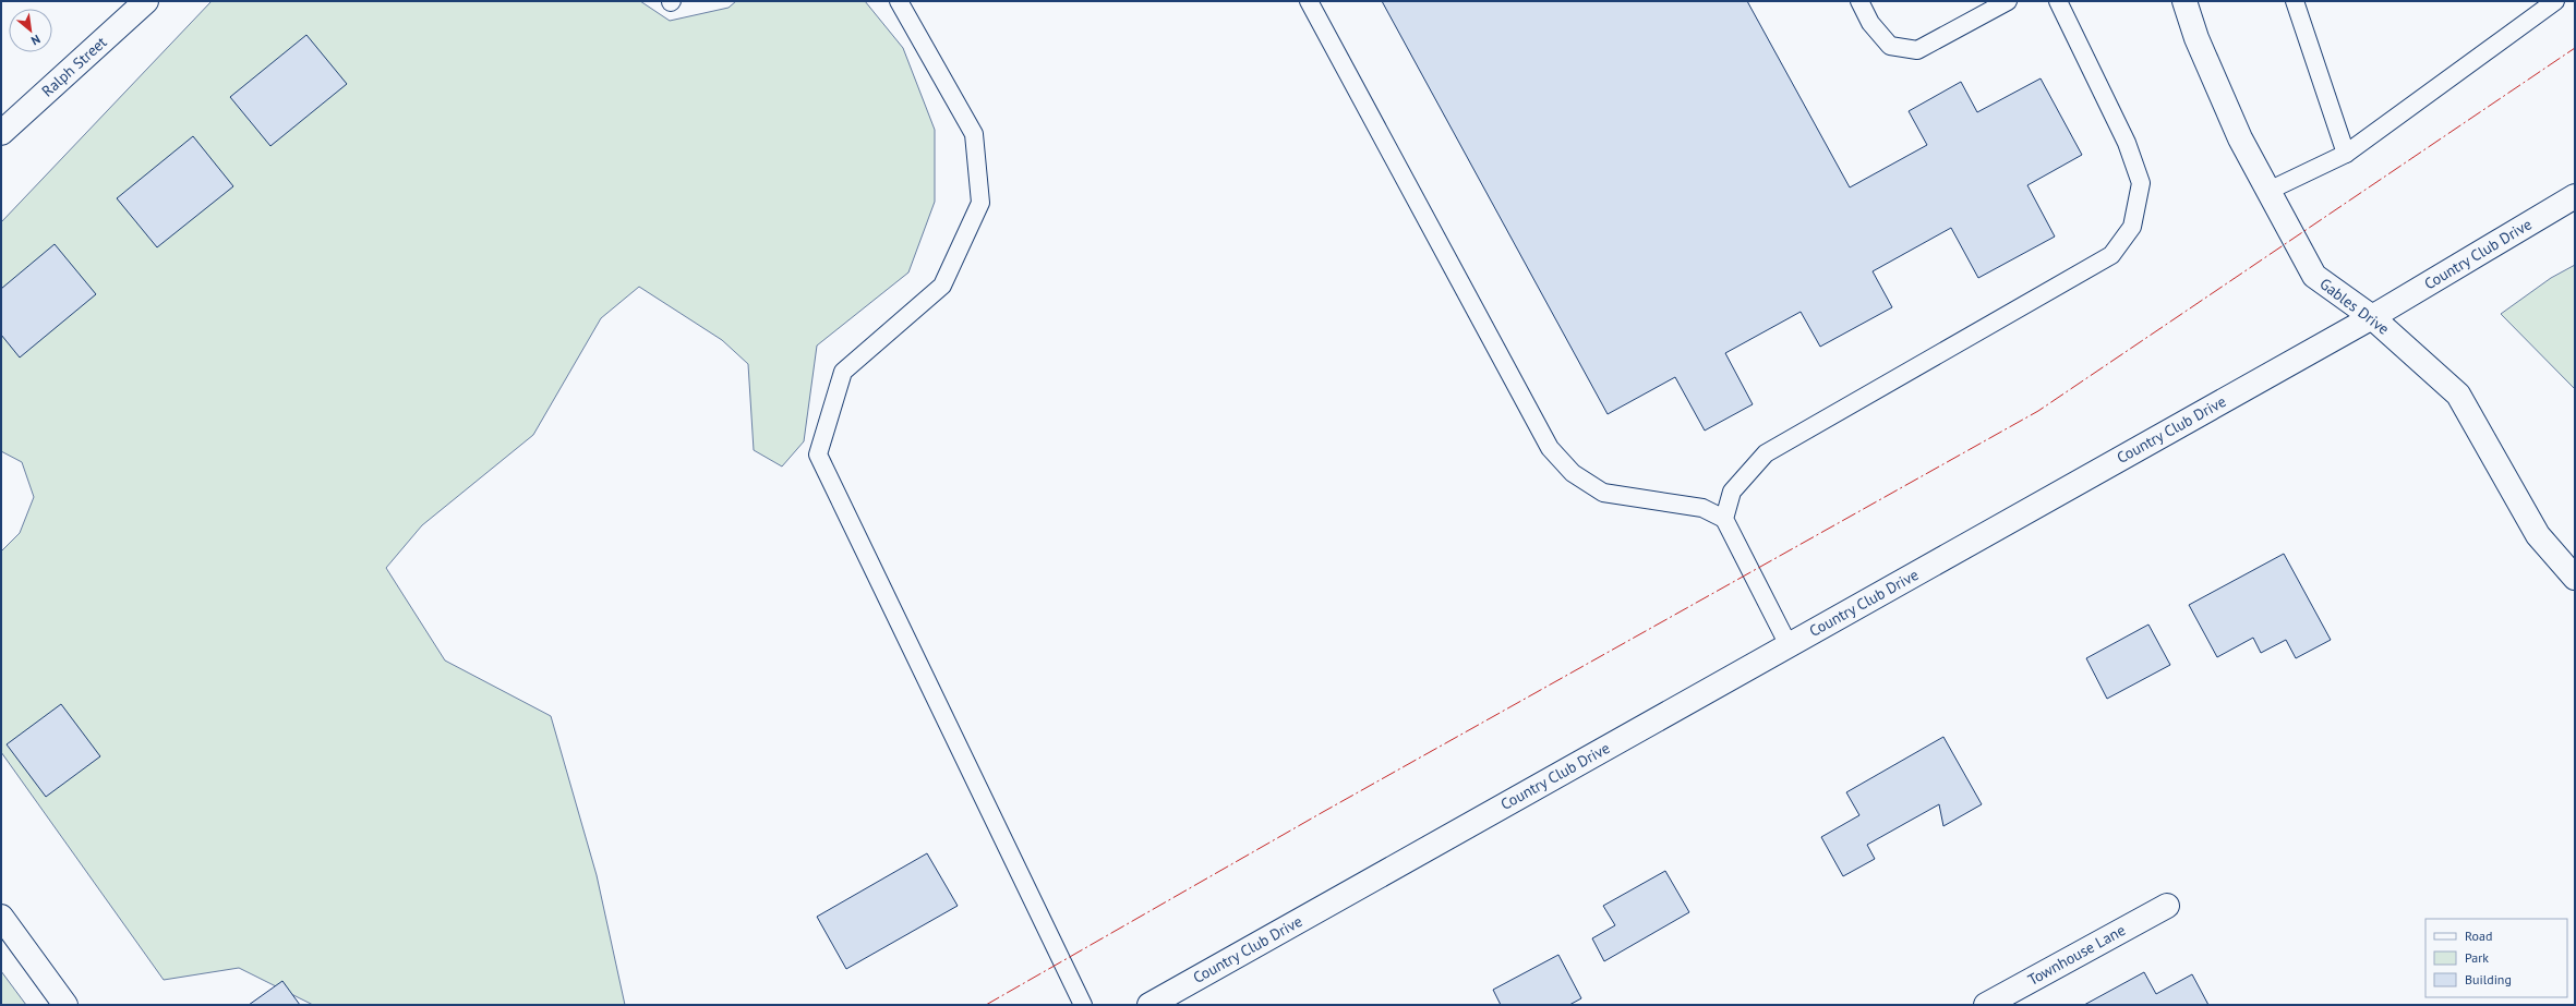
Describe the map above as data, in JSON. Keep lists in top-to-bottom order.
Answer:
{
  "streets": {
    "main road": [
      "Ralph Street",
      "Country Club Drive",
      "Gables Drive",
      "Townhouse Lane"
    ]
  },
  "crossings": [
    ["Country Club Drive", "Gables Drive"]
  ],
  "legend": ["Road", "Park", "Building"],
  "north": "bottom right"
}
